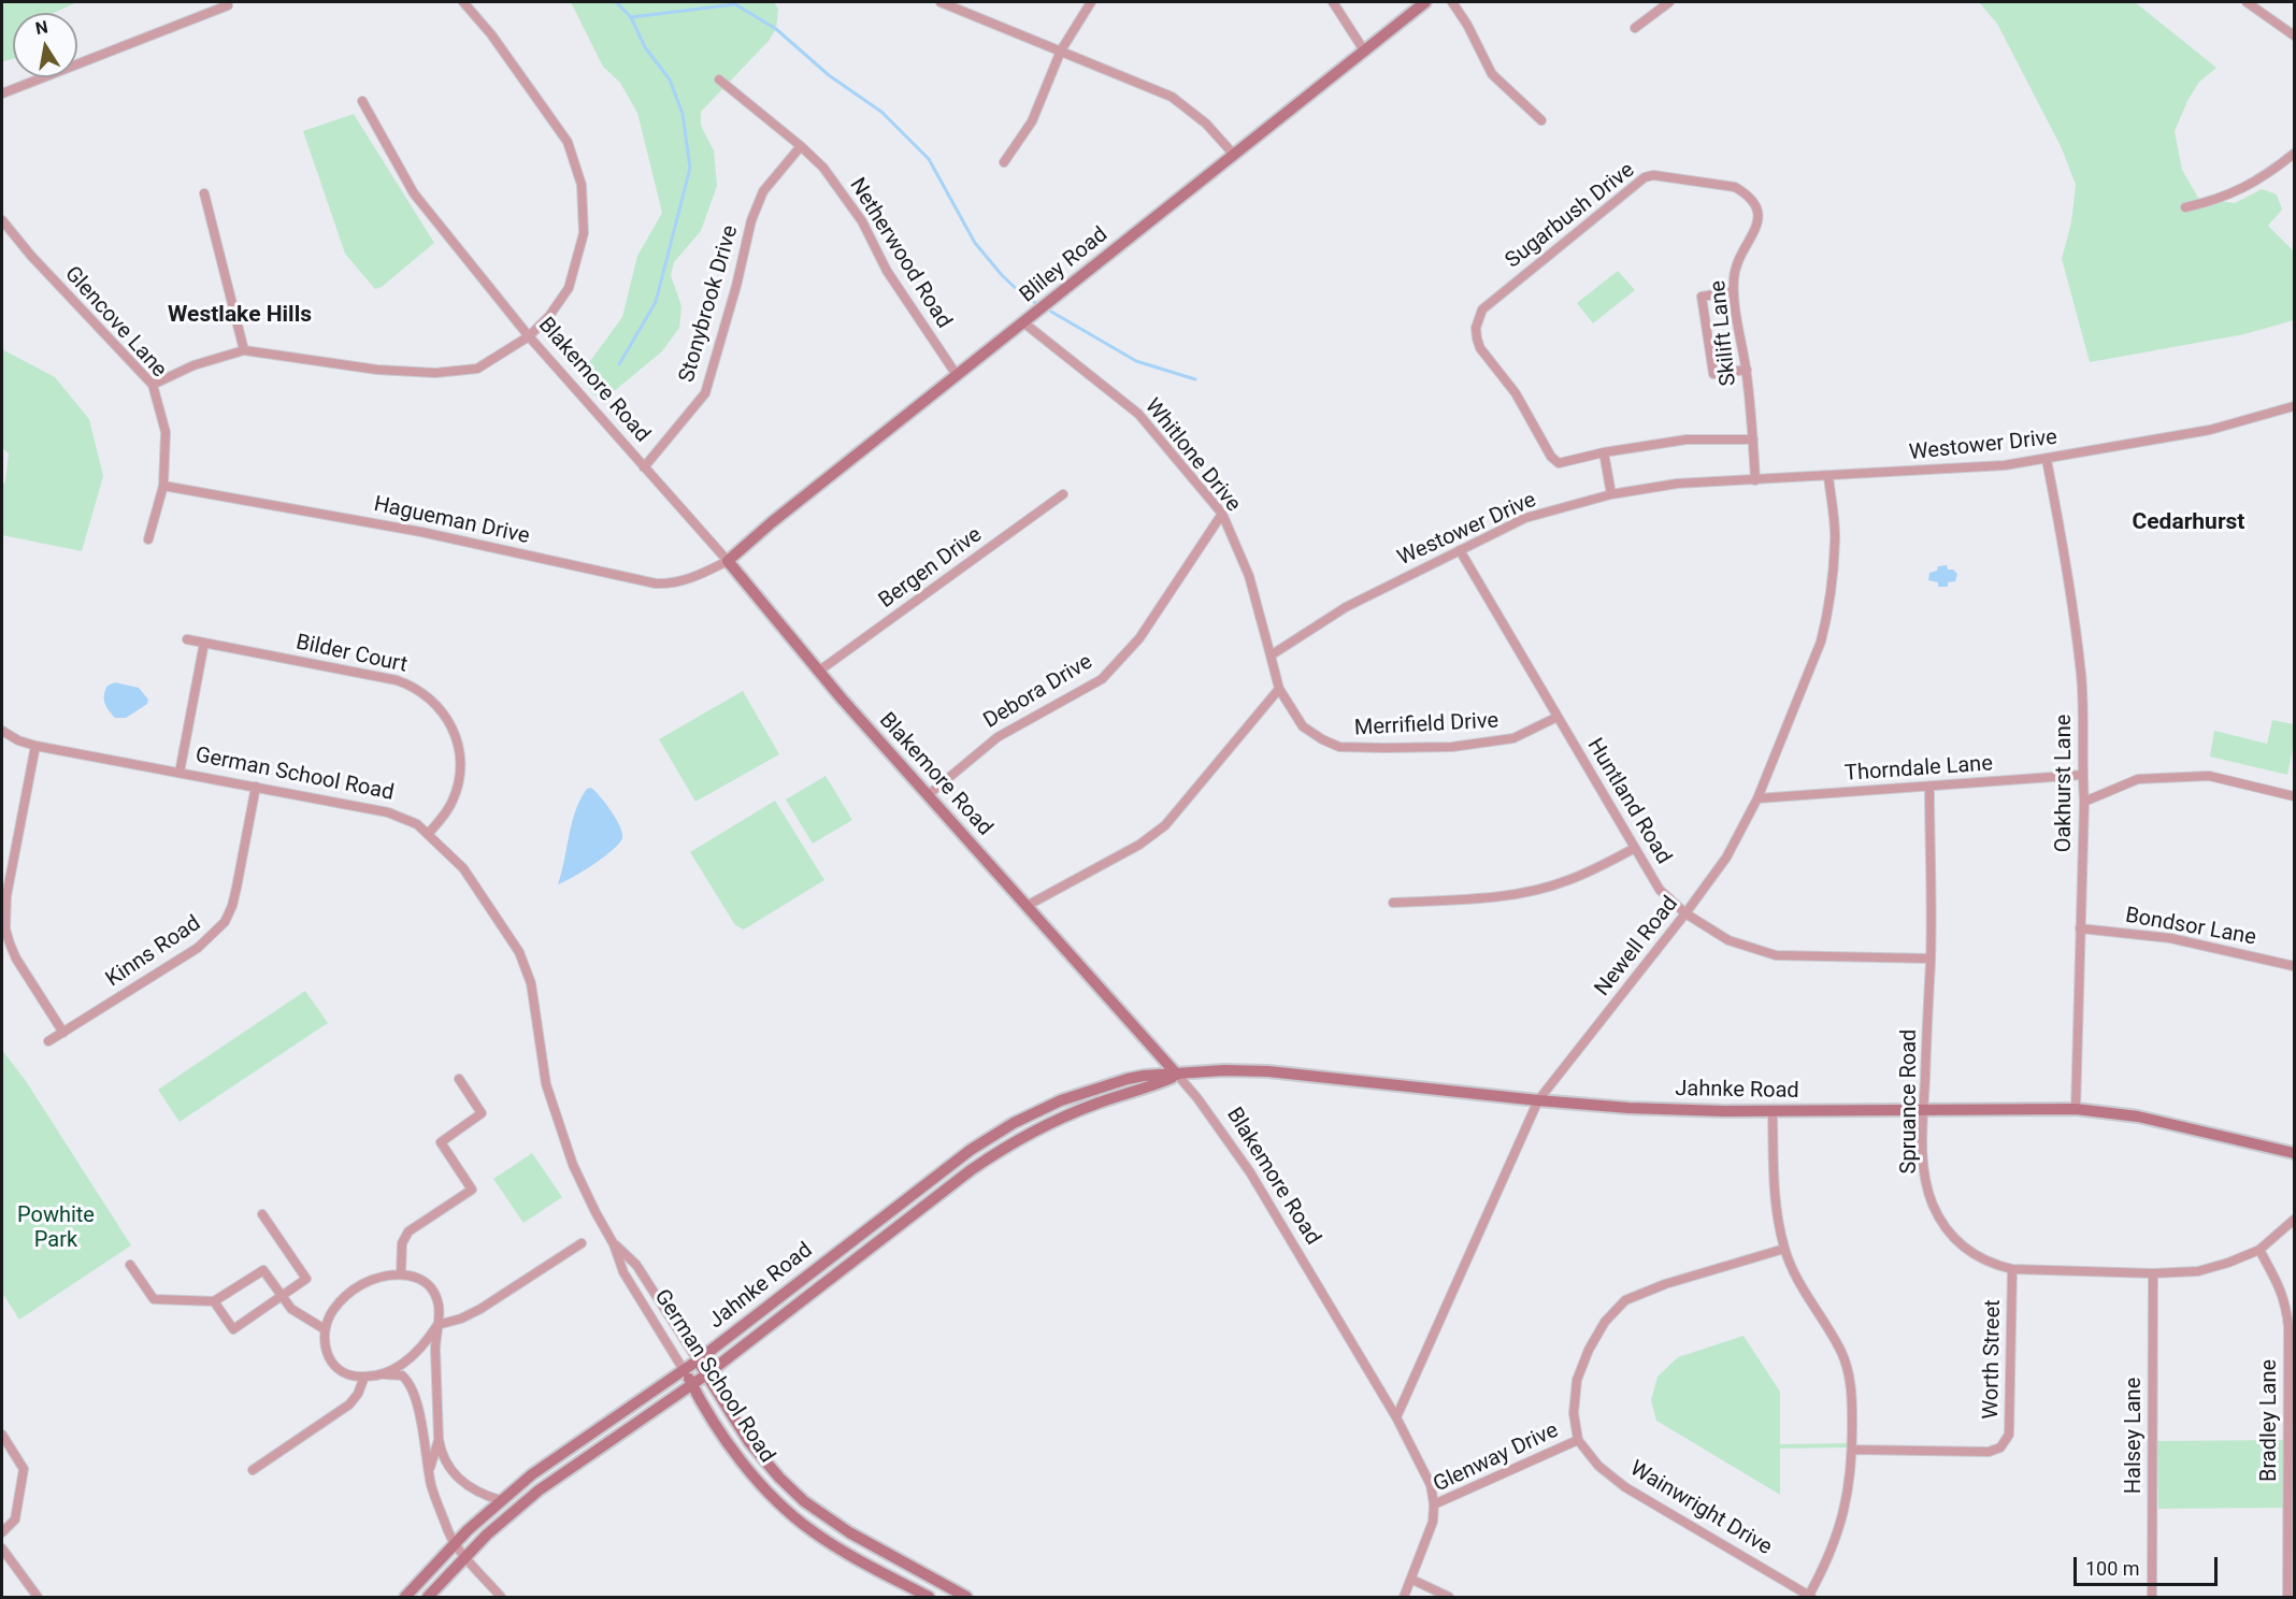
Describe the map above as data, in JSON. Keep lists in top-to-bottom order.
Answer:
{
  "streets": {
    "main road": [
      "Bliley Road",
      "Blakemore Road",
      "German School Road",
      "Jahnke Road"
    ],
    "street": [
      "Sugarbush Drive",
      "Netherwood Road",
      "Stonybrook Drive",
      "Glencove Lane",
      "Skilift Lane",
      "Westower Drive",
      "Whitlone Drive",
      "Hagueman Drive",
      "Bergen Drive",
      "Bilder Court",
      "Debora Drive",
      "Merrifield Drive",
      "Thorndale Lane",
      "Oakhurst Lane",
      "Huntland Road",
      "Bondsor Lane",
      "Newell Road",
      "Kinns Road",
      "Spruance Road",
      "Worth Street",
      "Bradley Lane",
      "Halsey Lane",
      "Glenway Drive",
      "Wainwright Drive"
    ]
  },
  "crossings": [
    ["Sugarbush Drive", "Skilift Lane"],
    ["Netherwood Road", "Bliley Road"],
    ["Netherwood Road", "Stonybrook Drive"],
    ["Bliley Road", "Blakemore Road"],
    ["Bliley Road", "Whitlone Drive"],
    ["Bliley Road", "Hagueman Drive"],
    ["Stonybrook Drive", "Blakemore Road"],
    ["Glencove Lane", "Hagueman Drive"],
    ["Skilift Lane", "Westower Drive"],
    ["Blakemore Road", "Hagueman Drive"],
    ["Blakemore Road", "Bergen Drive"],
    ["Blakemore Road", "Debora Drive"],
    ["Blakemore Road", "Newell Road"],
    ["Blakemore Road", "Jahnke Road"],
    ["Blakemore Road", "Glenway Drive"],
    ["Westower Drive", "Whitlone Drive"],
    ["Westower Drive", "Oakhurst Lane"],
    ["Westower Drive", "Huntland Road"],
    ["Westower Drive", "Newell Road"],
    ["Whitlone Drive", "Debora Drive"],
    ["Bilder Court", "German School Road"],
    ["Merrifield Drive", "Huntland Road"],
    ["Thorndale Lane", "Oakhurst Lane"],
    ["Thorndale Lane", "Newell Road"],
    ["Thorndale Lane", "Spruance Road"],
    ["German School Road", "Kinns Road"],
    ["German School Road", "Jahnke Road"],
    ["Oakhurst Lane", "Bondsor Lane"],
    ["Oakhurst Lane", "Jahnke Road"],
    ["Huntland Road", "Newell Road"],
    ["Huntland Road", "Spruance Road"],
    ["Newell Road", "Jahnke Road"],
    ["Jahnke Road", "Spruance Road"],
    ["Spruance Road", "Worth Street"],
    ["Spruance Road", "Bradley Lane"],
    ["Spruance Road", "Halsey Lane"],
    ["Glenway Drive", "Wainwright Drive"]
  ],
  "districts": ["Westlake Hills", "Cedarhurst"],
  "parks": ["Powhite Park"],
  "scale_bar": "100 m",
  "north": "top"
}
